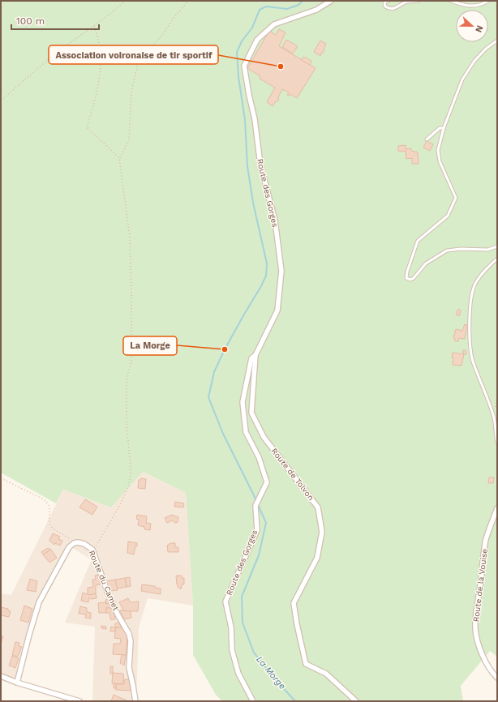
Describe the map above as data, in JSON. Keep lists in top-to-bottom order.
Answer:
{
  "streets": {
    "street": [
      "Route des Gorges",
      "Route de Tolvon",
      "Route du Camet",
      "Route de la Vouise"
    ]
  },
  "crossings": [
    ["Route des Gorges", "Route de Tolvon"]
  ],
  "water": ["La Morge"],
  "places": ["Association voironaise de tir sportif", "La Morge"],
  "scale_bar": "100 m",
  "north": "right"
}
